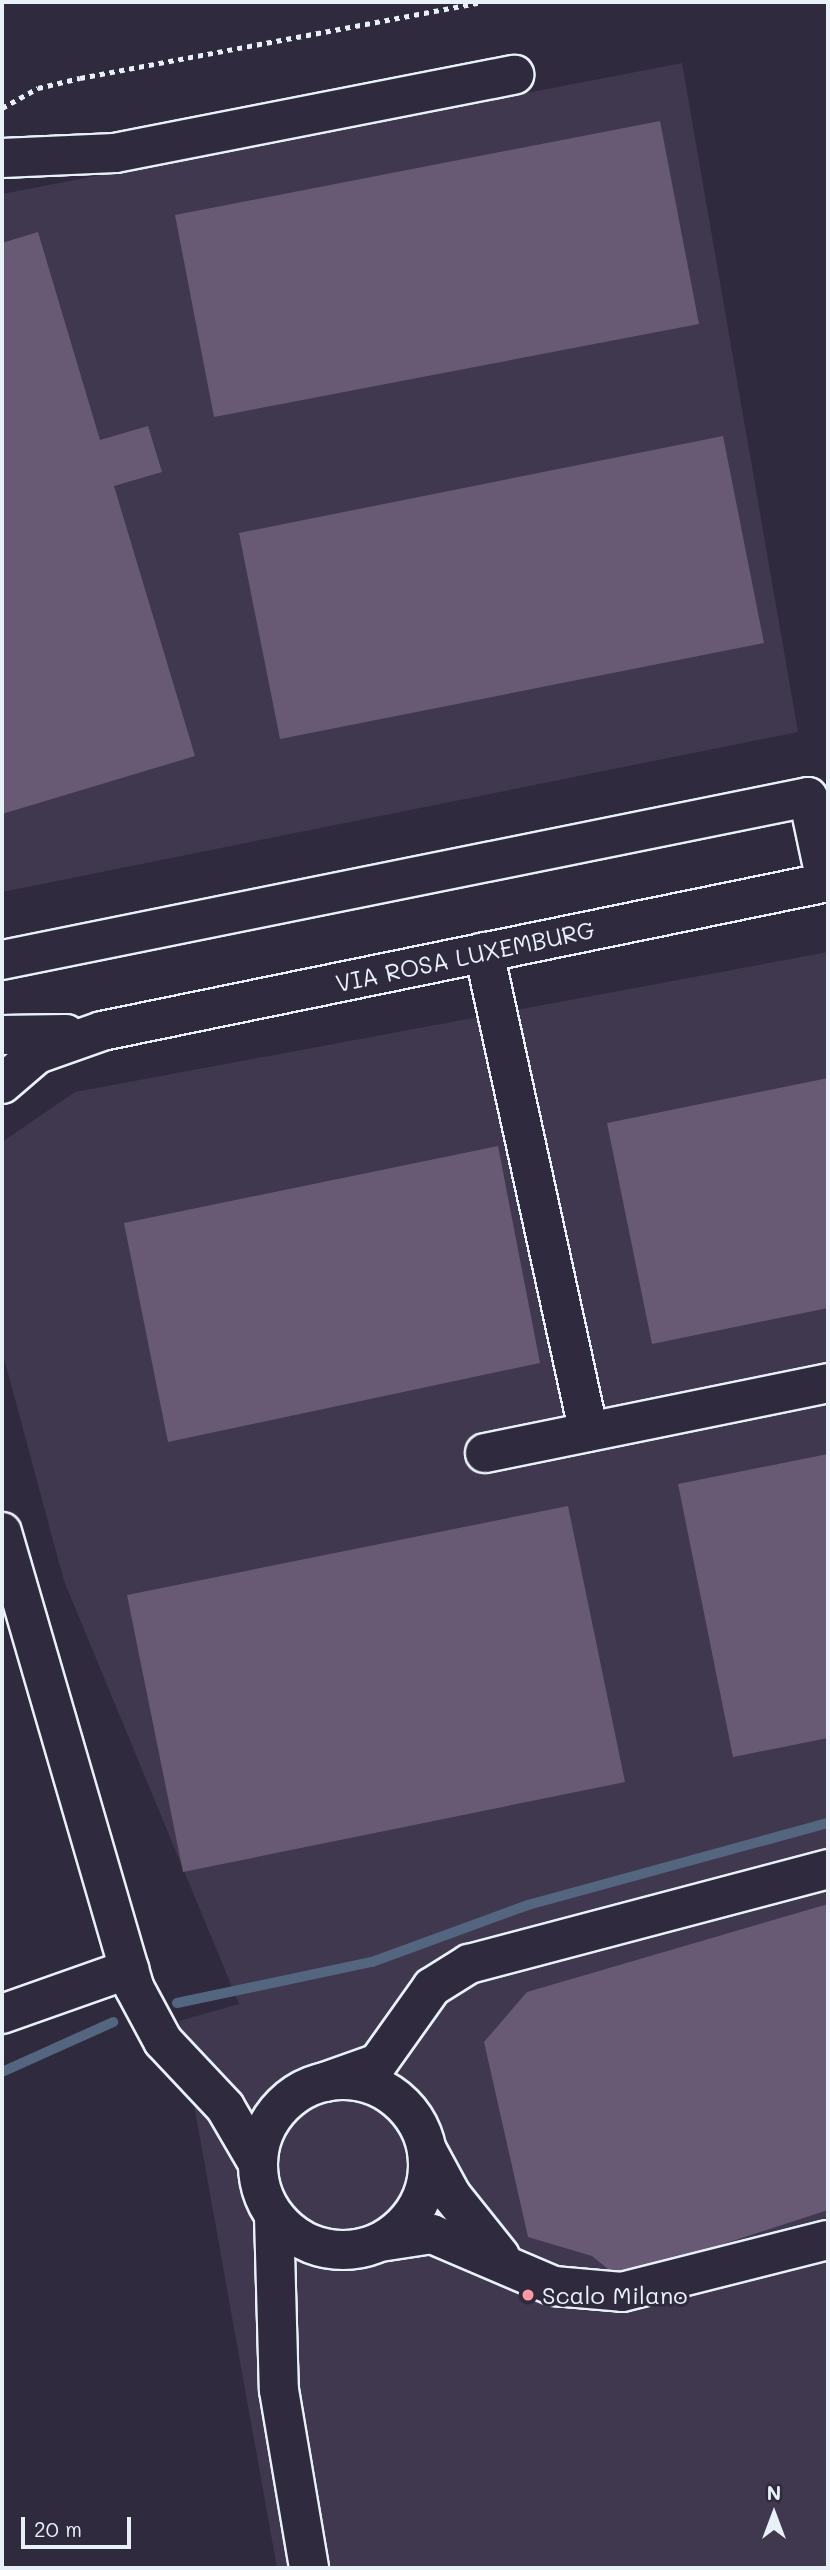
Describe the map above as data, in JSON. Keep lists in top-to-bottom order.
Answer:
{
  "streets": {
    "street": ["VIA ROSA LUXEMBURG"]
  },
  "places": ["Scalo Milano"],
  "scale_bar": "20 m",
  "north": "top"
}
